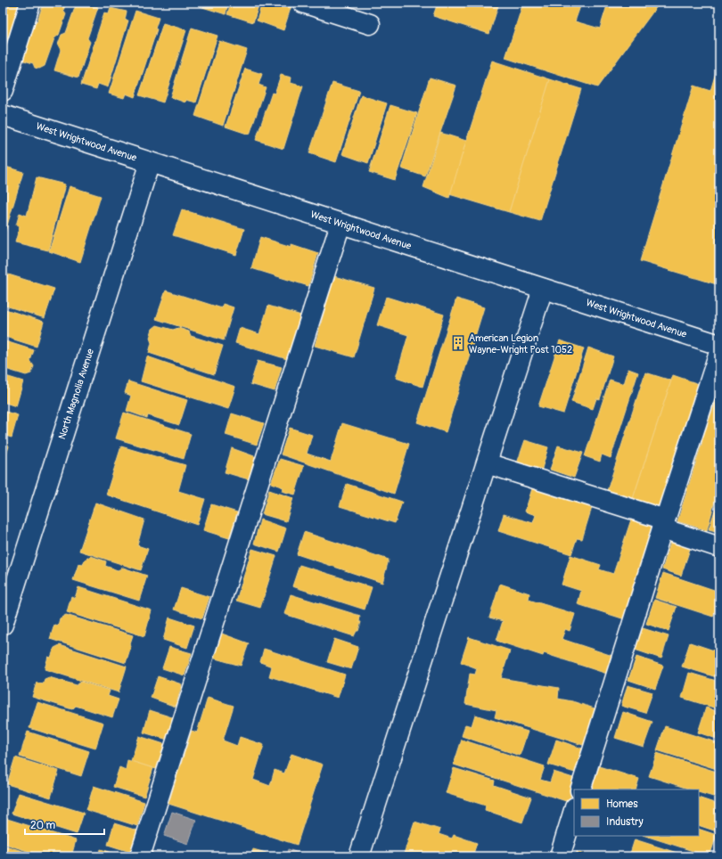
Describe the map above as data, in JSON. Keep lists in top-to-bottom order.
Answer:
{
  "streets": {
    "street": ["West Wrightwood Avenue", "North Magnolia Avenue"]
  },
  "crossings": [
    ["West Wrightwood Avenue", "North Magnolia Avenue"]
  ],
  "places": {
    "building": ["American Legion Wayne-Wright Post 1052"]
  },
  "legend": ["Homes", "Industry"],
  "scale_bar": "20 m"
}
